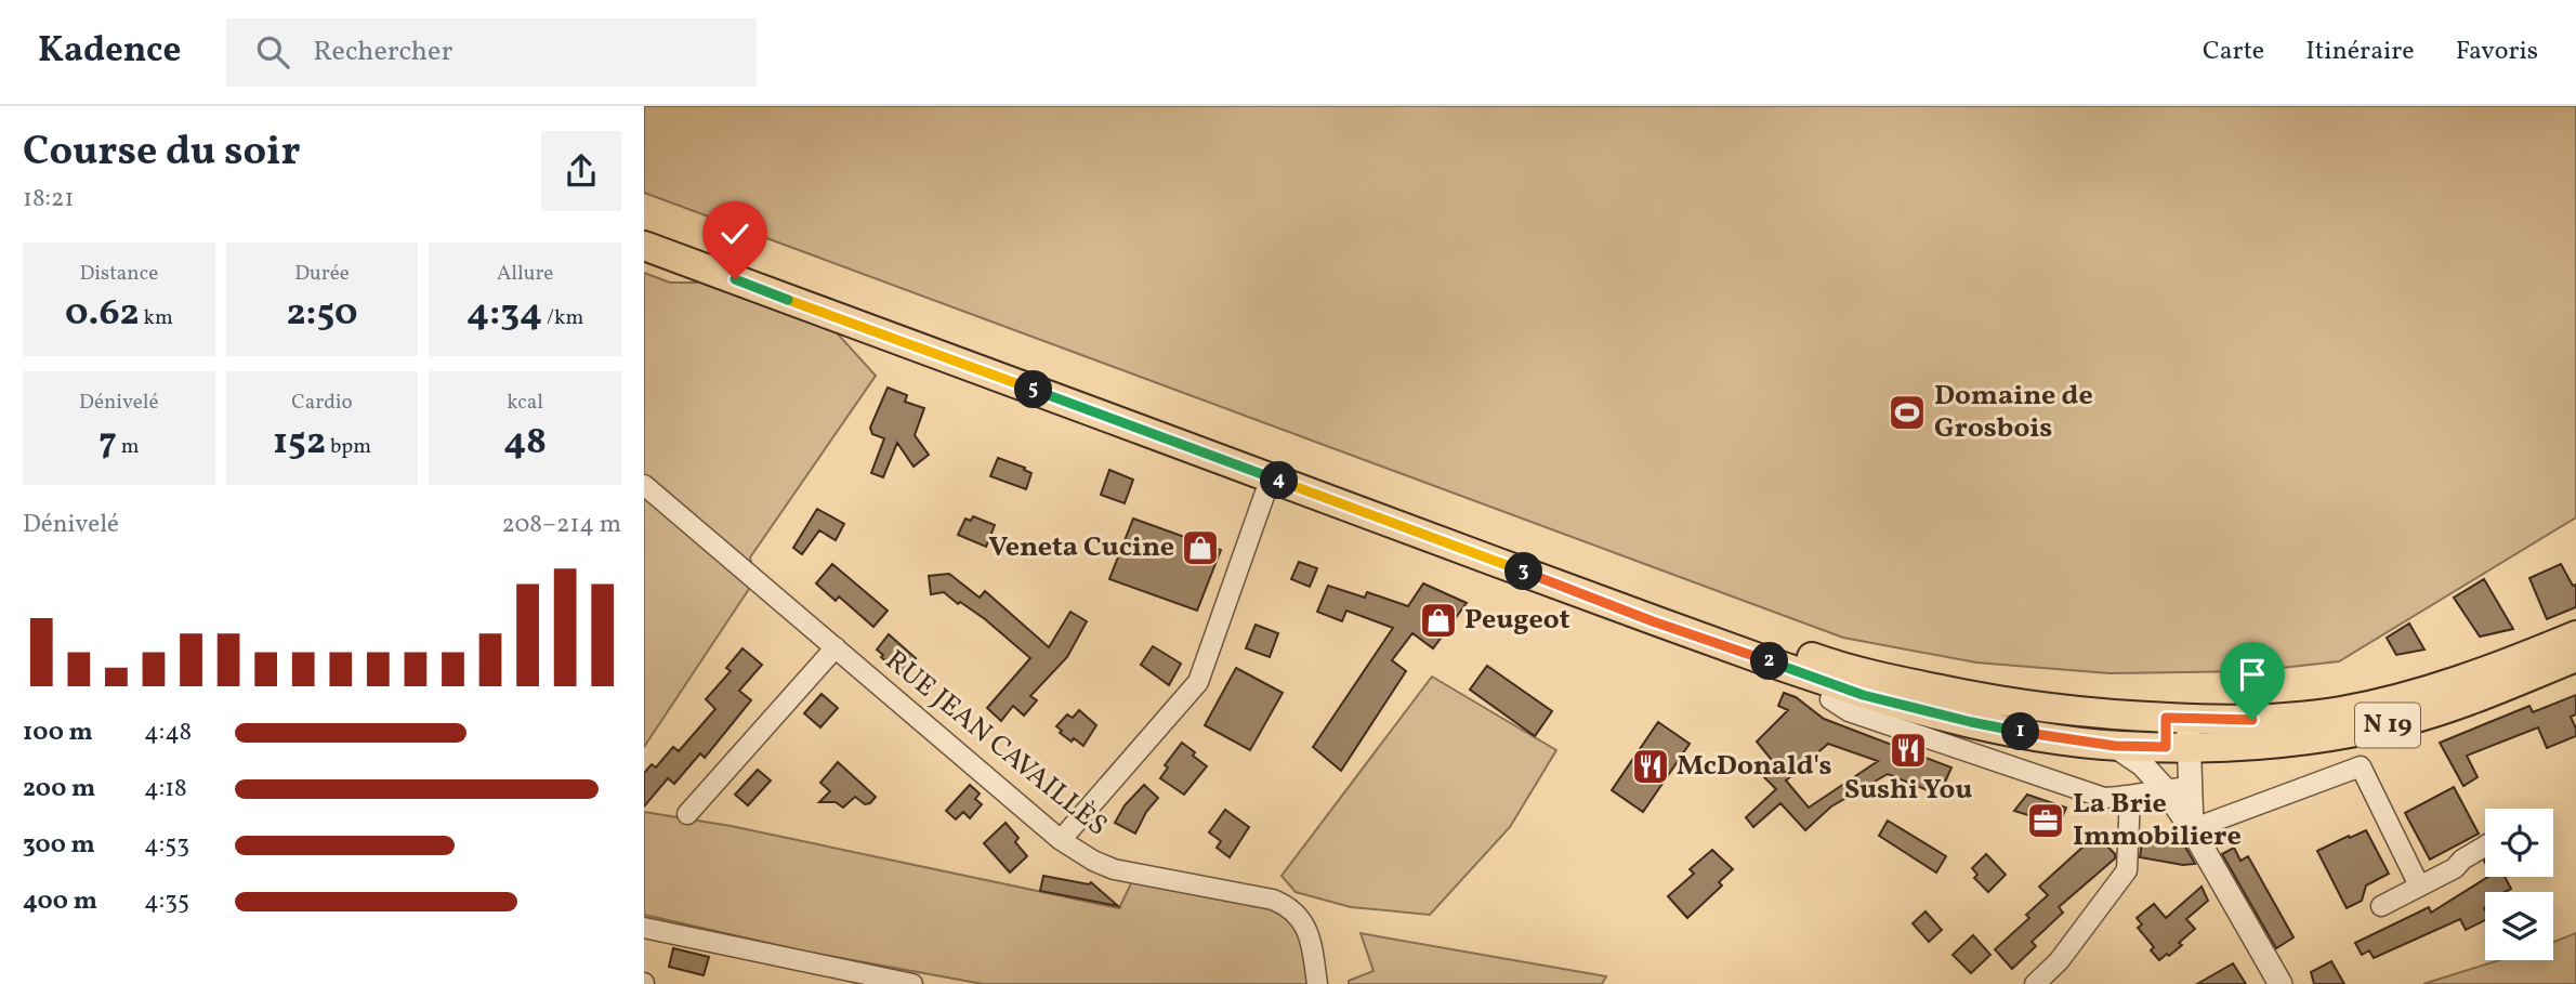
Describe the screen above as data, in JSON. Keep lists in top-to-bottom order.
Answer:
{
  "streets": {
    "main road": ["N 19"],
    "street": ["RUE JEAN CAVAILLÈS"]
  },
  "places": {
    "sports": ["Domaine de Grosbois"],
    "shop": ["Veneta Cucine", "Peugeot"],
    "restaurant": ["Sushi You", "McDonald's"],
    "office": ["La Brie Immobiliere"]
  },
  "page": {
    "header": "Kadence",
    "search": "Rechercher",
    "nav": ["Carte", "Itinéraire", "Favoris"],
    "heading": ["Course du soir", "18:21"],
    "stats": [
      ["Distance", "0.62 km"],
      ["Durée", "2:50"],
      ["Allure", "4:34 /km"],
      ["Dénivelé", "7 m"],
      ["Cardio", "152 bpm"],
      ["kcal", "48"]
    ],
    "pins": [
      "5",
      "4",
      "3",
      "2",
      "1"
    ],
    "chart": ["Dénivelé", "208–214 m"],
    "list": [
      {
        "name": "100 m",
        "note": "4:48"
      },
      {
        "name": "200 m",
        "note": "4:18"
      },
      {
        "name": "300 m",
        "note": "4:53"
      },
      {
        "name": "400 m",
        "note": "4:35"
      }
    ]
  }
}
